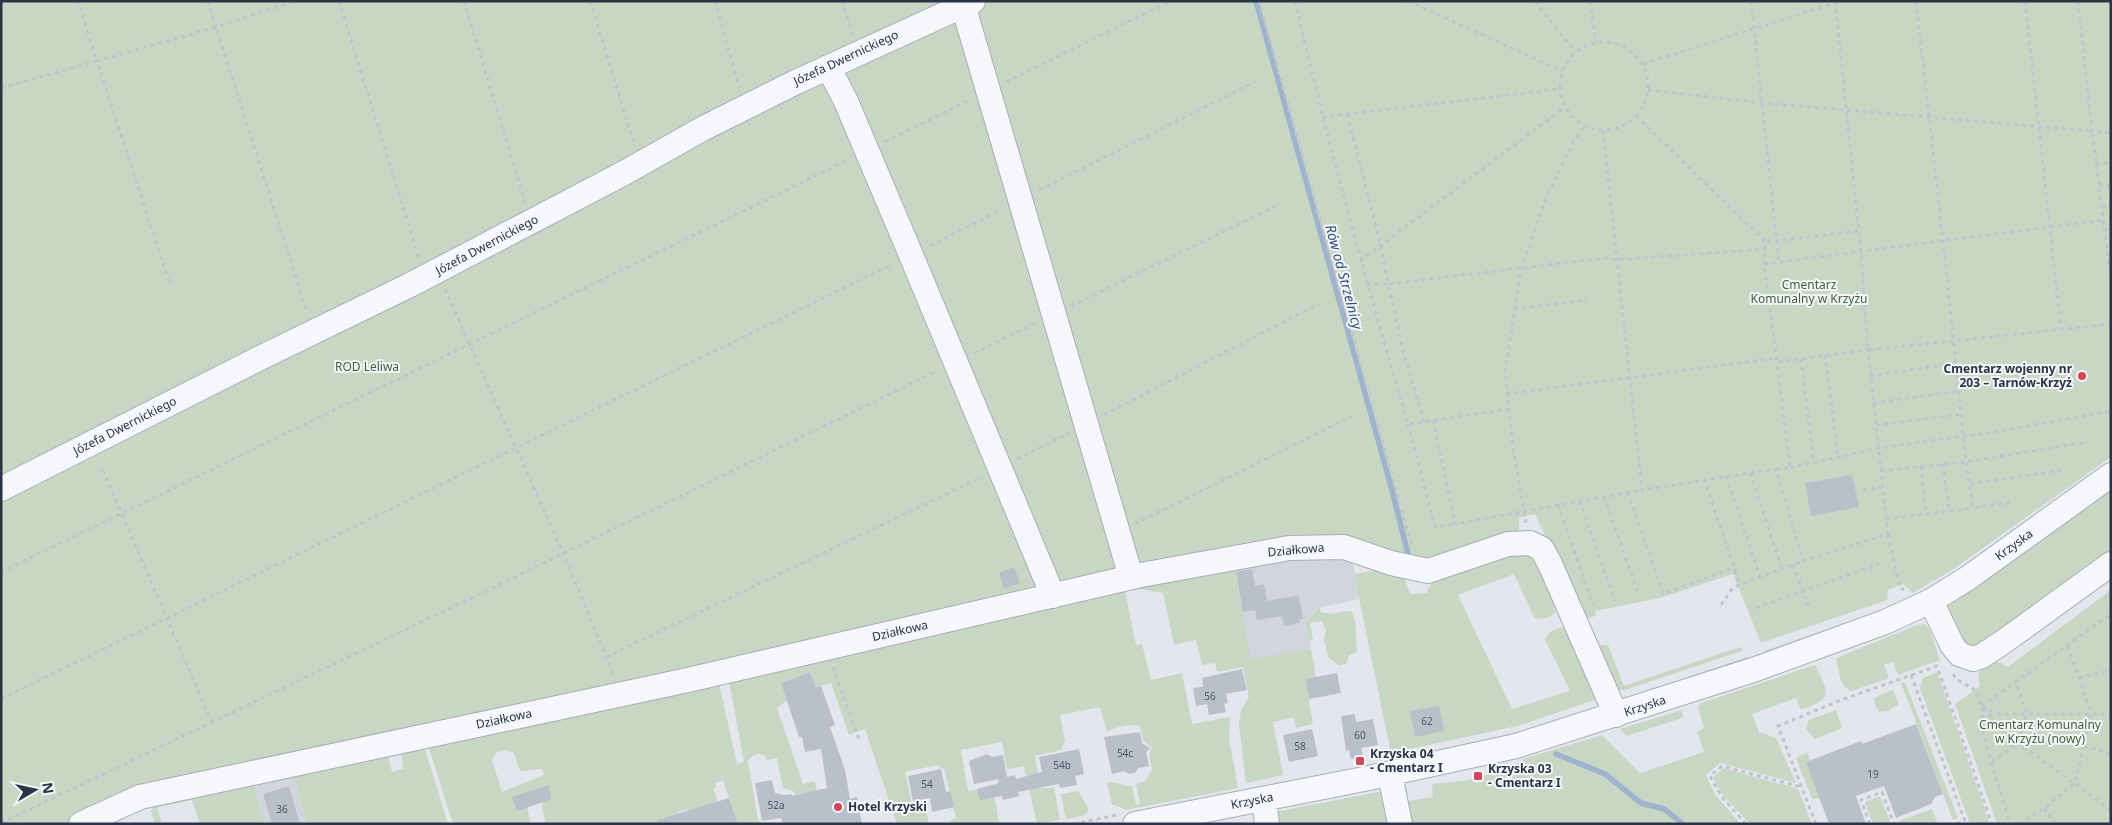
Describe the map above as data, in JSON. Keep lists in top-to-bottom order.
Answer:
{
  "streets": {
    "street": ["Józefa Dwernickiego", "Krzyska", "Działkowa"]
  },
  "water": ["Rów od Strzelnicy"],
  "parks": ["Cmentarz Komunalny w Krzyżu", "ROD Leliwa", "Cmentarz Komunalny w Krzyżu (nowy)"],
  "places": {
    "other": ["Cmentarz wojenny nr 203 – Tarnów-Krzyż", "Hotel Krzyski"],
    "transit": ["Krzyska 04 - Cmentarz I", "Krzyska 03 - Cmentarz I"]
  },
  "house_numbers": [
    "56",
    "62",
    "60",
    "58",
    "54c",
    "54b",
    "19",
    "54",
    "52a",
    "36"
  ],
  "north": "right"
}
